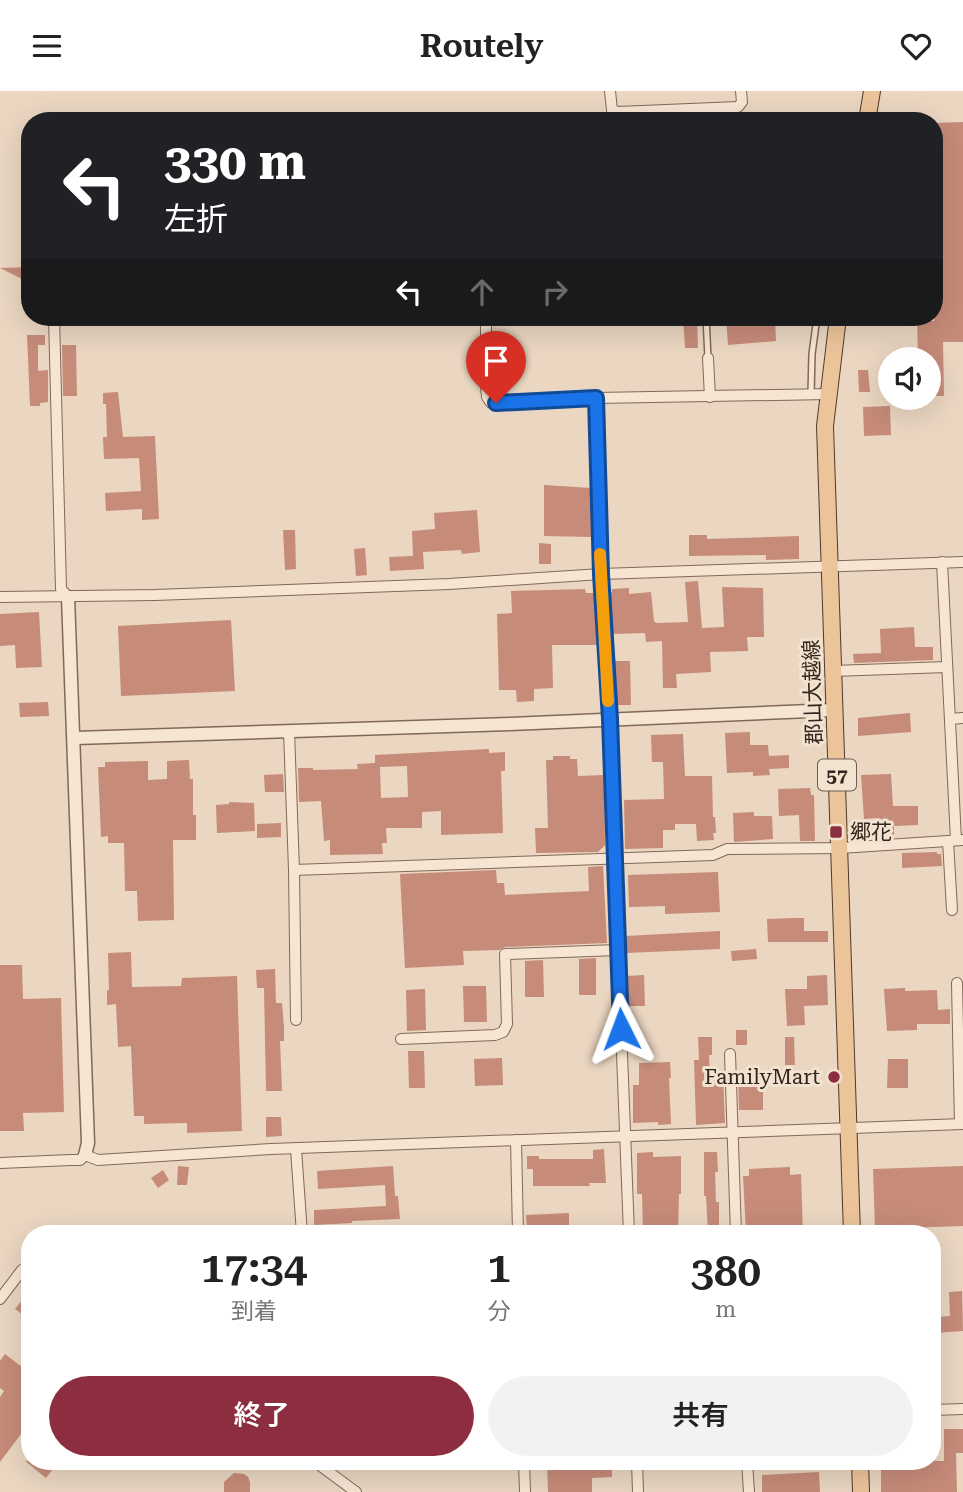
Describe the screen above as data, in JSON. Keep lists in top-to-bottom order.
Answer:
{
  "streets": {
    "main road": ["郡山大越線", "57"]
  },
  "places": {
    "transit": ["郷花"],
    "other": ["FamilyMart"]
  },
  "page": {
    "header": "Routely",
    "turn": ["330 m", "左折"],
    "eta": [
      "17:34",
      "到着",
      "1",
      "分",
      "380",
      "m"
    ],
    "buttons": ["終了", "共有"]
  }
}
